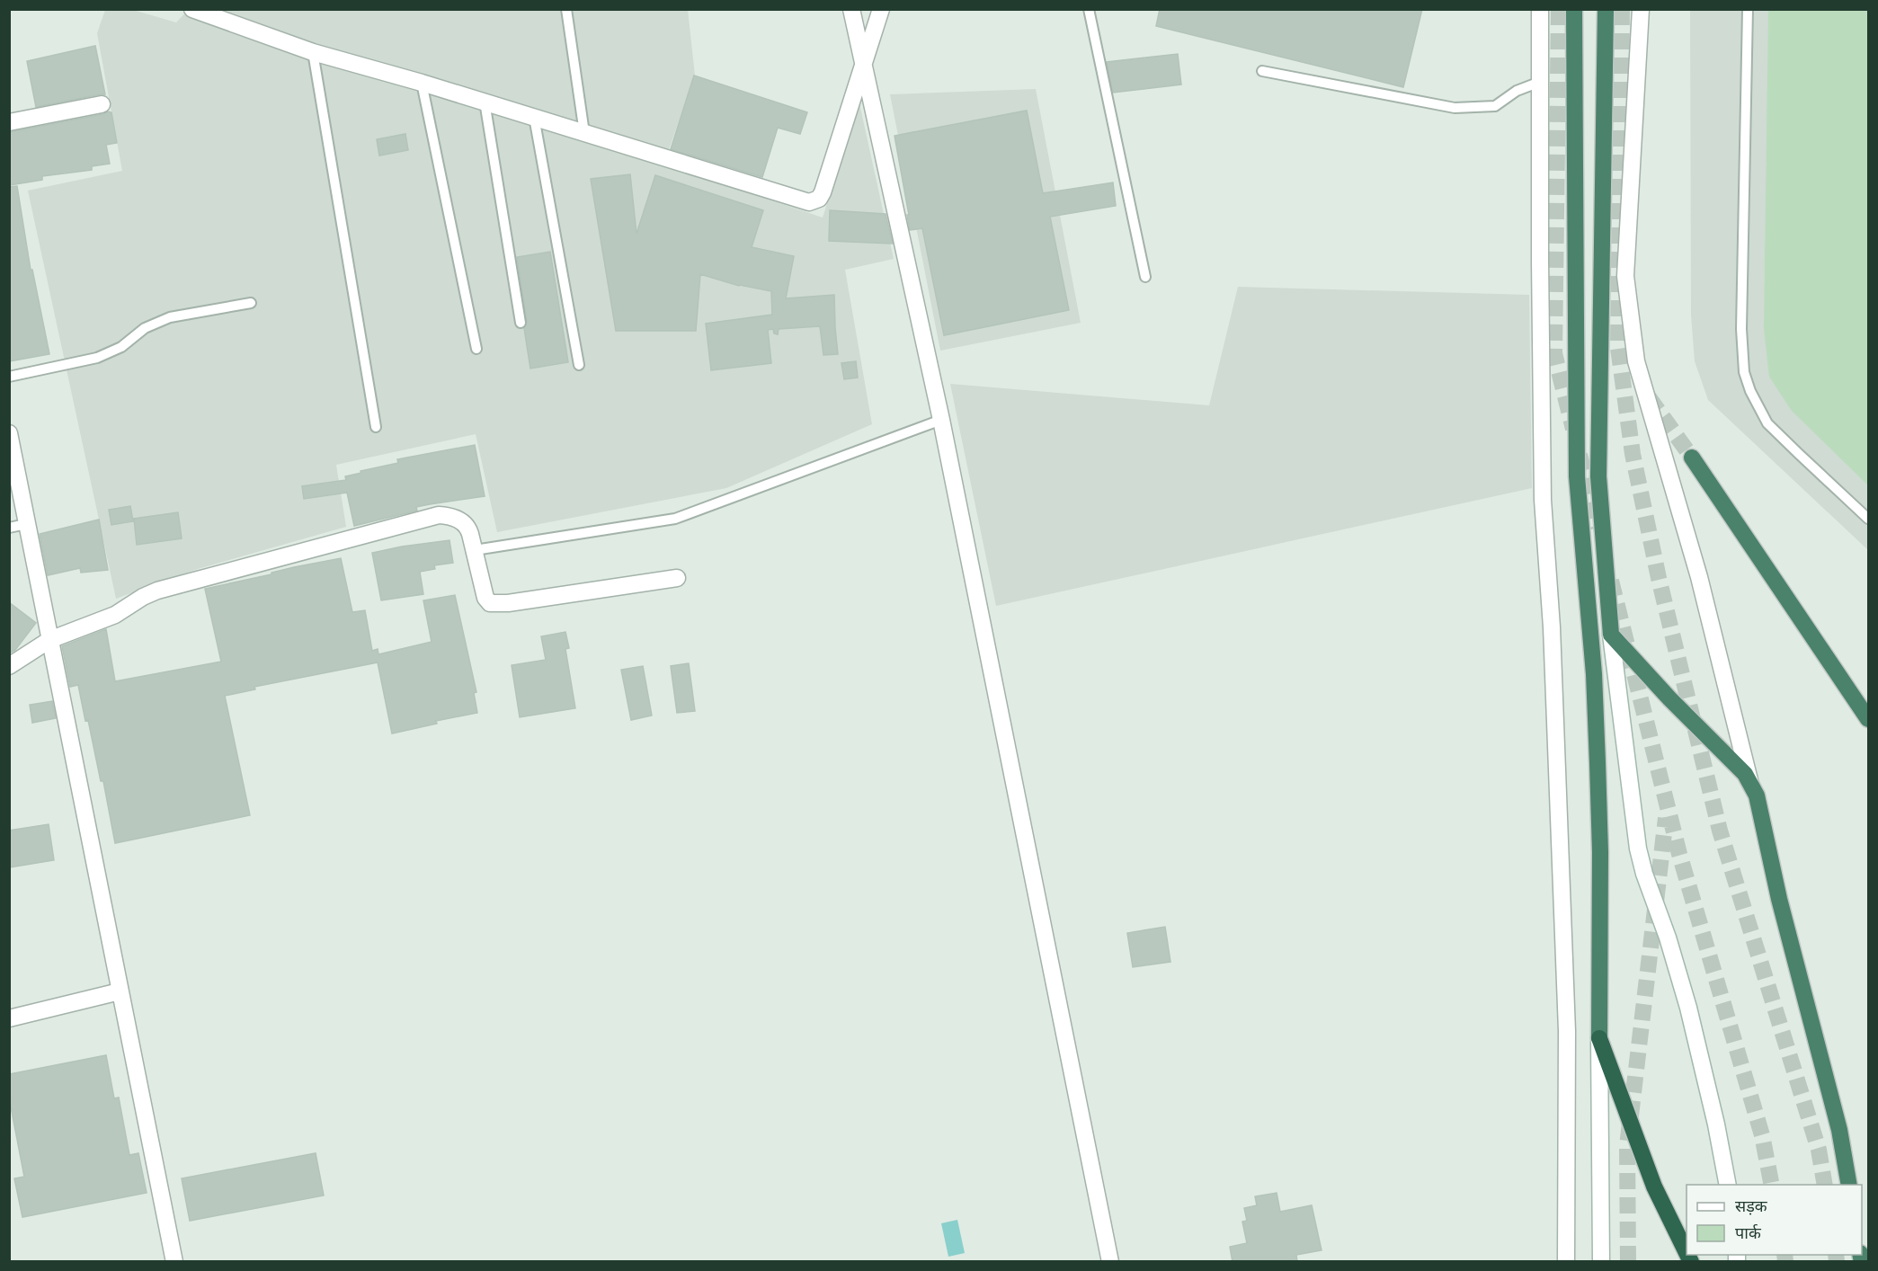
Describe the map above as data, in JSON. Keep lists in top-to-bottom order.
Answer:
{
  "legend": ["सड़क", "पार्क"]
}
